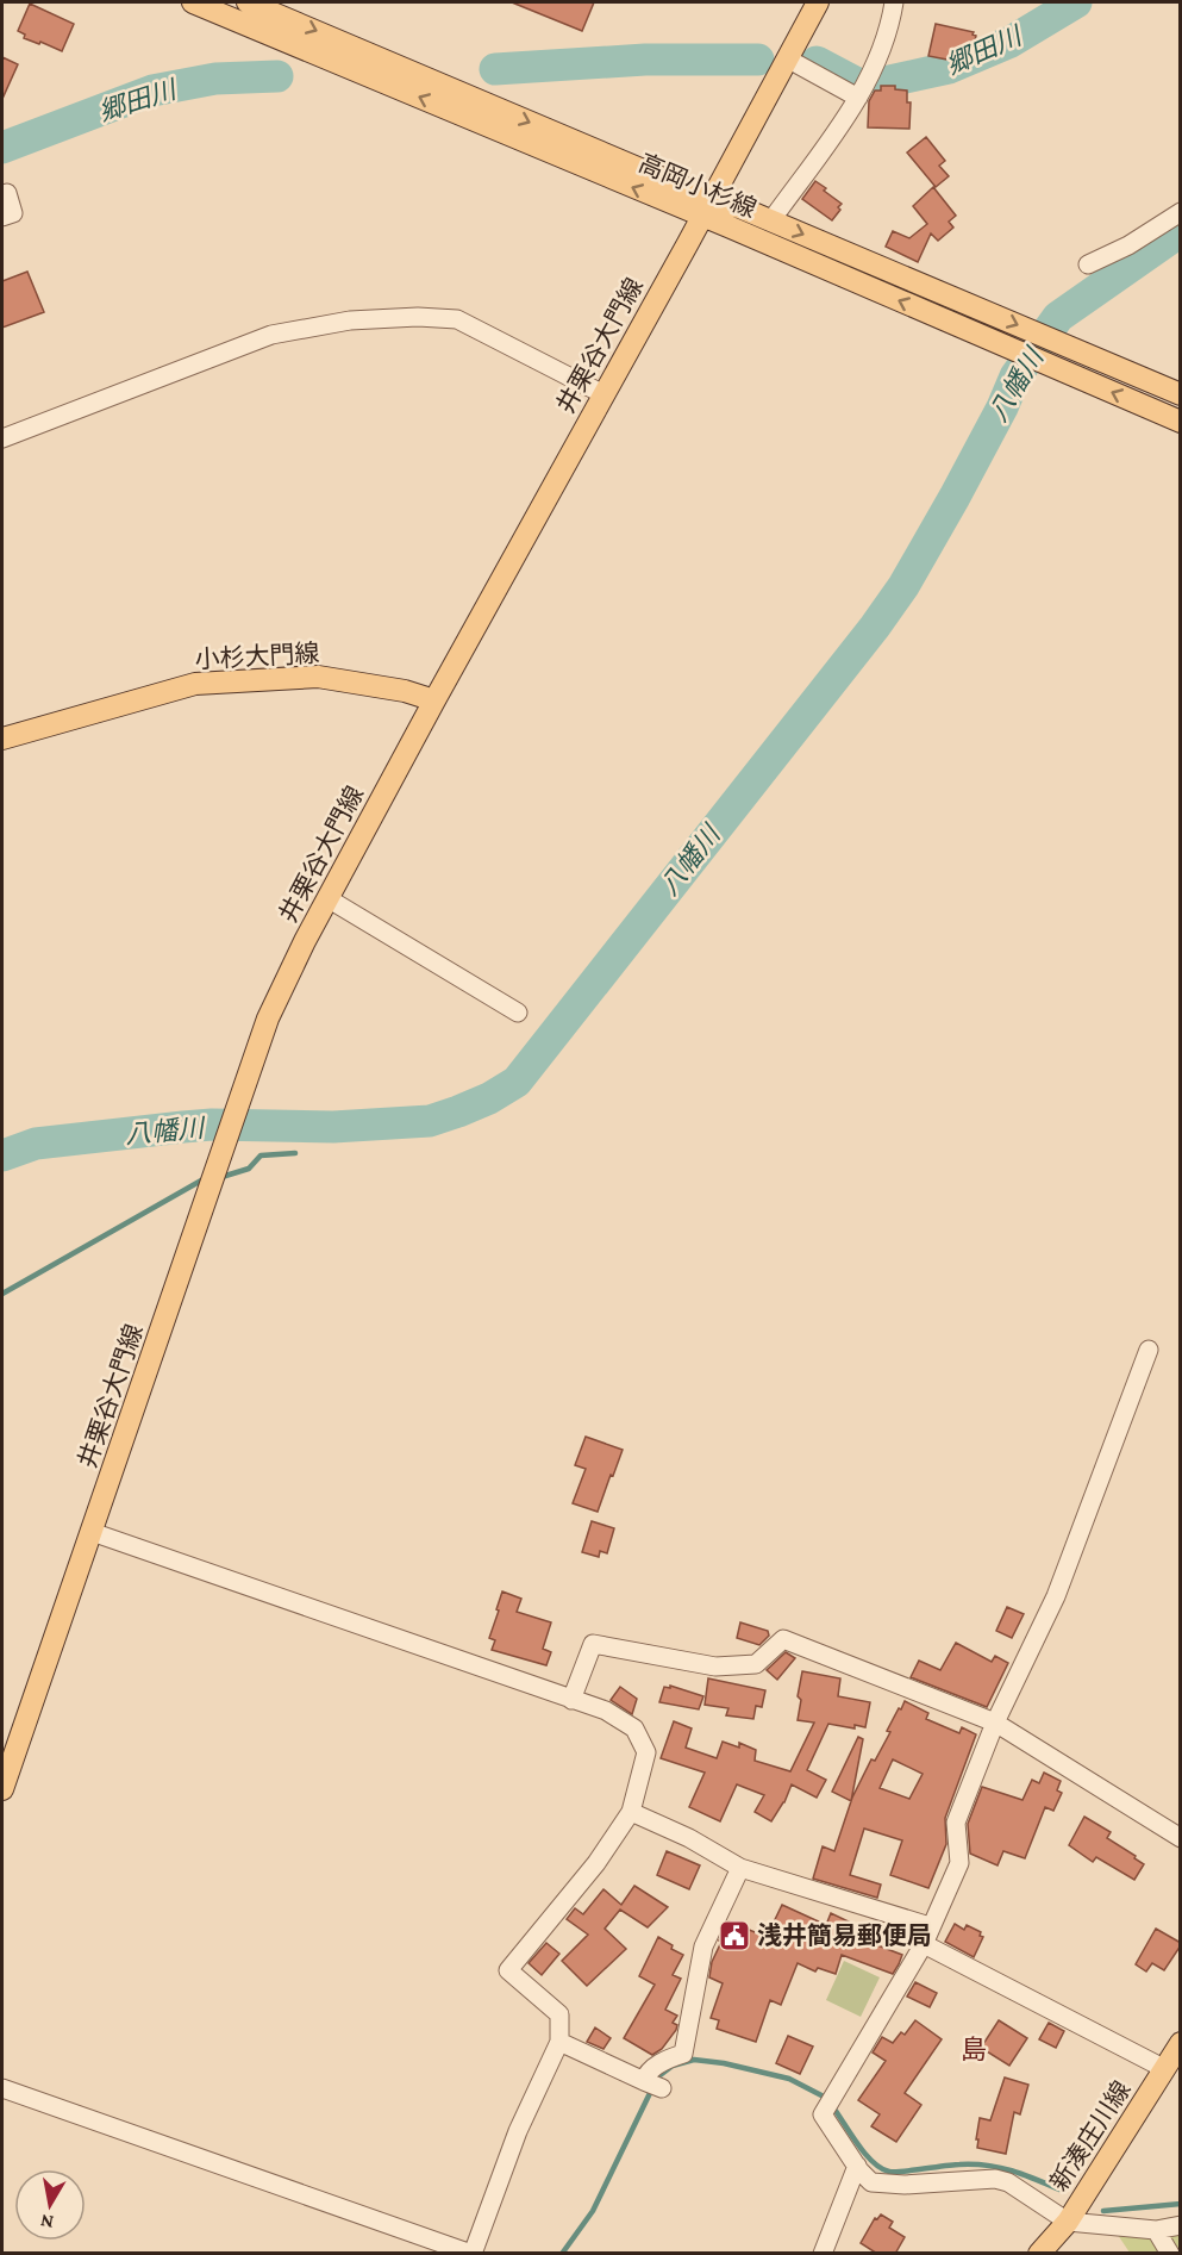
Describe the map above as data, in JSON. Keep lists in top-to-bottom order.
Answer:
{
  "streets": {
    "main road": [
      "高岡小杉線",
      "井栗谷大門線",
      "小杉大門線",
      "新湊庄川線"
    ]
  },
  "crossings": [
    ["高岡小杉線", "井栗谷大門線"],
    ["井栗谷大門線", "小杉大門線"]
  ],
  "districts": ["島"],
  "water": ["郷田川", "八幡川"],
  "places": {
    "public building": ["浅井簡易郵便局"]
  },
  "north": "bottom"
}
